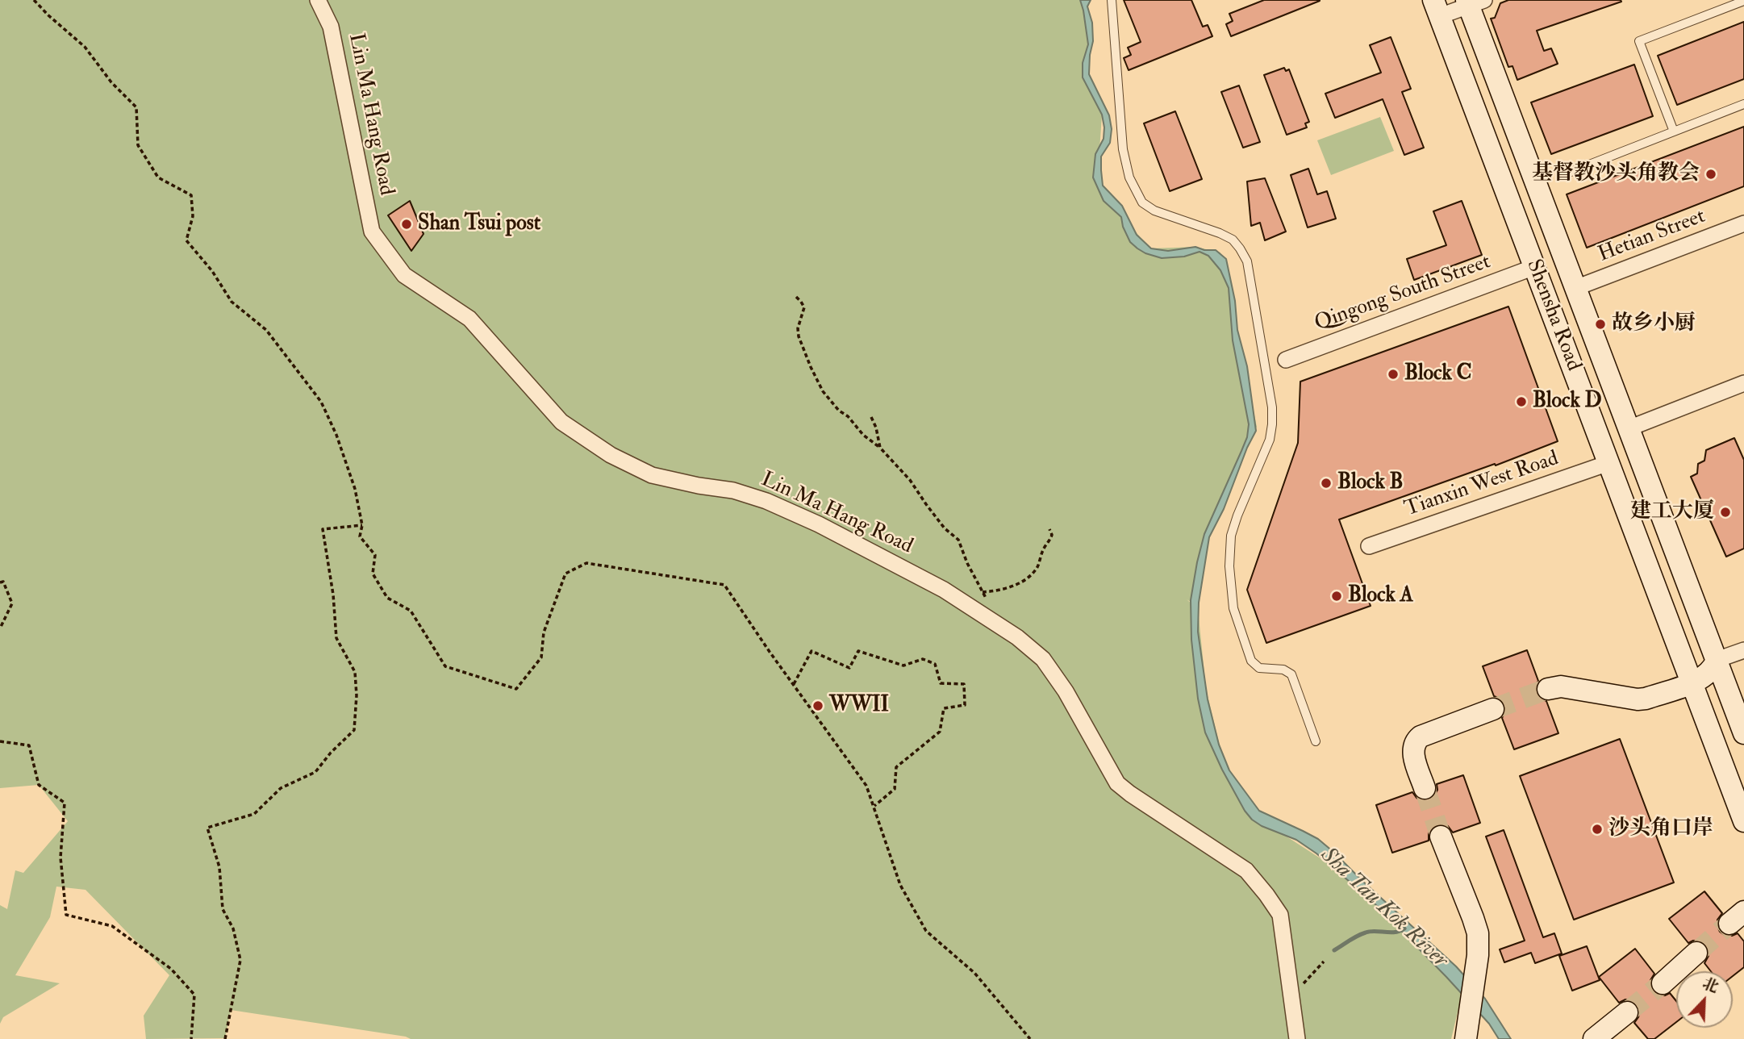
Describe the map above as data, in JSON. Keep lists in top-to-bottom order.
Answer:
{
  "streets": {
    "main road": ["Shensha Road"],
    "street": [
      "Lin Ma Hang Road",
      "Hetian Street",
      "Qingong South Street",
      "Tianxin West Road"
    ]
  },
  "crossings": [
    ["Hetian Street", "Shensha Road"],
    ["Qingong South Street", "Shensha Road"],
    ["Shensha Road", "Tianxin West Road"]
  ],
  "water": ["Sha Tau Kok River"],
  "places": [
    "基督教沙头角教会",
    "Shan Tsui post",
    "故乡小厨",
    "Block C",
    "Block D",
    "Block B",
    "建工大厦",
    "Block A",
    "WWII",
    "沙头角口岸"
  ],
  "north": "top right"
}
